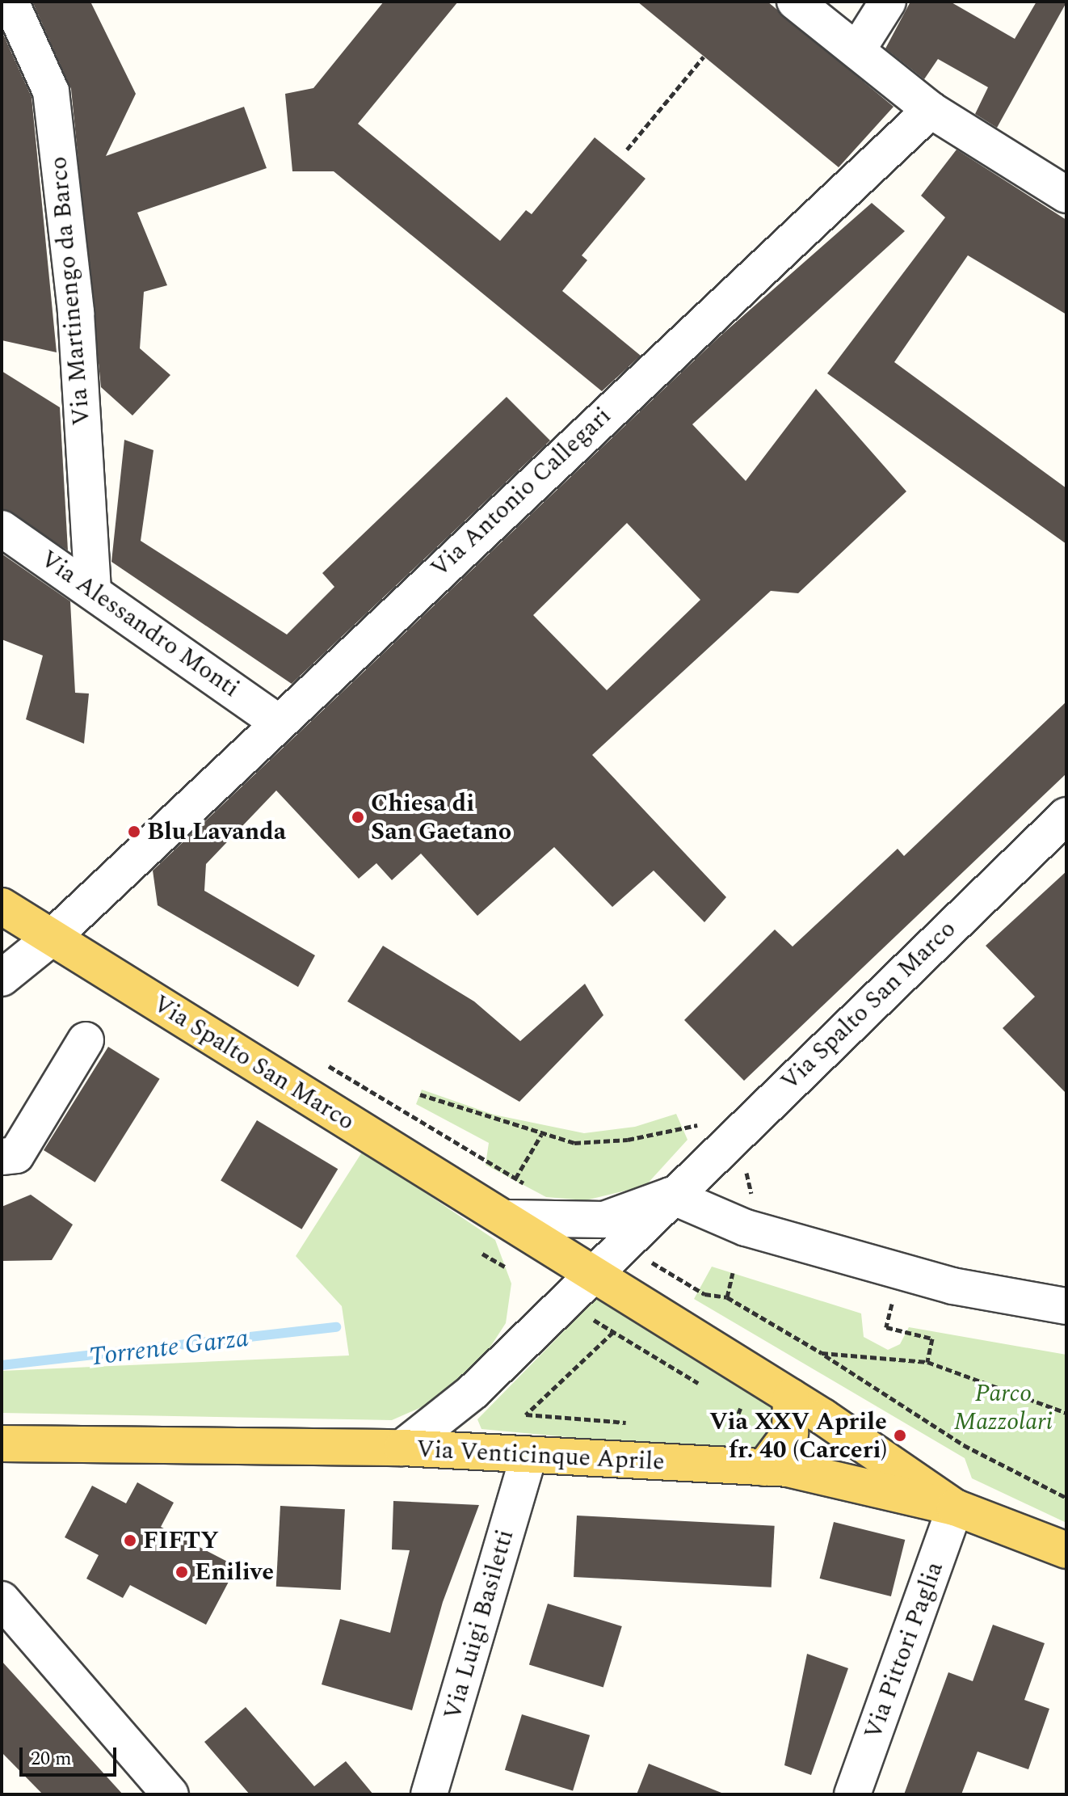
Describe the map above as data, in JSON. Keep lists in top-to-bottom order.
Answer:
{
  "streets": {
    "main road": ["Via Spalto San Marco", "Via Venticinque Aprile"],
    "street": [
      "Via Martinengo da Barco",
      "Via Antonio Callegari",
      "Via Alessandro Monti",
      "Via Luigi Basiletti",
      "Via Pittori Paglia"
    ]
  },
  "crossings": [
    ["Via Martinengo da Barco", "Via Alessandro Monti"],
    ["Via Antonio Callegari", "Via Alessandro Monti"],
    ["Via Antonio Callegari", "Via Spalto San Marco"],
    ["Via Spalto San Marco", "Via Venticinque Aprile"],
    ["Via Spalto San Marco", "Via Pittori Paglia"],
    ["Via Venticinque Aprile", "Via Luigi Basiletti"],
    ["Via Venticinque Aprile", "Via Pittori Paglia"]
  ],
  "water": ["Torrente Garza"],
  "parks": ["Parco Mazzolari"],
  "places": [
    "Chiesa di San Gaetano",
    "Blu Lavanda",
    "Via XXV Aprile fr. 40 (Carceri)",
    "FIFTY",
    "Enilive"
  ],
  "scale_bar": "20 m"
}
